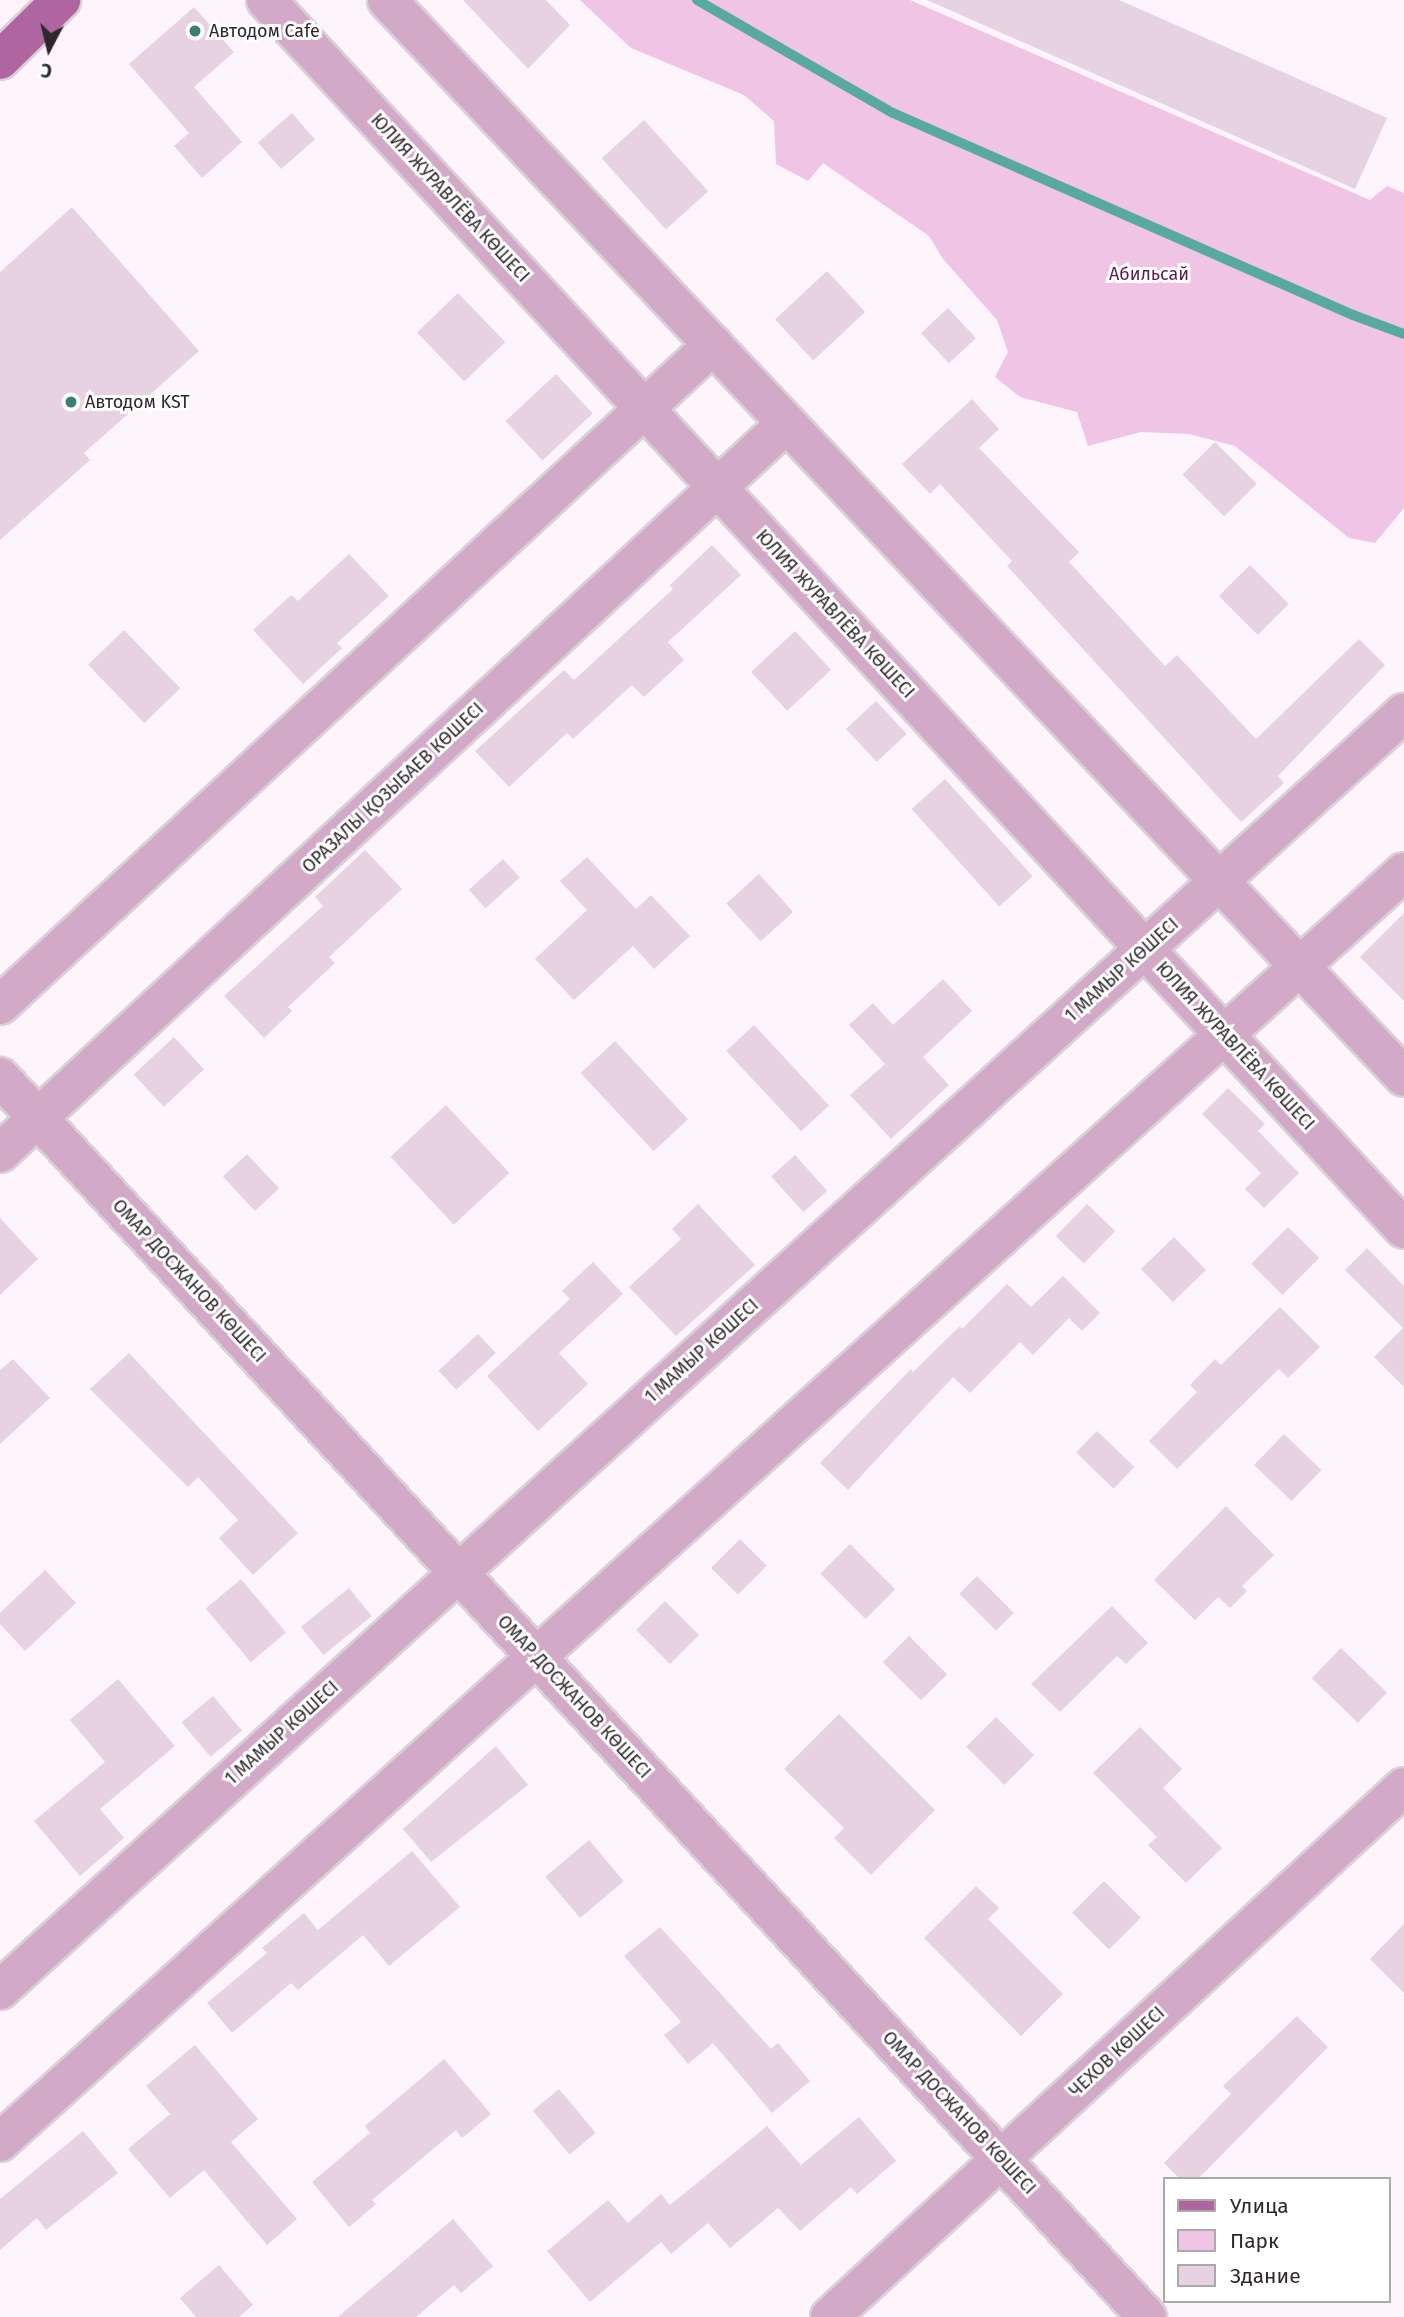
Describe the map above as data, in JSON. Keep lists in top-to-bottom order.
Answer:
{
  "streets": {
    "street": [
      "ЮЛИЯ ЖУРАВЛЁВА КӨШЕСІ",
      "ОРАЗАЛЫ ҚОЗЫБАЕВ КӨШЕСІ",
      "1 МАМЫР КӨШЕСІ",
      "ОМАР ДОСЖАНОВ КӨШЕСІ",
      "ЧЕХОВ КӨШЕСІ"
    ]
  },
  "crossings": [
    ["ЮЛИЯ ЖУРАВЛЁВА КӨШЕСІ", "ОРАЗАЛЫ ҚОЗЫБАЕВ КӨШЕСІ"],
    ["ЮЛИЯ ЖУРАВЛЁВА КӨШЕСІ", "1 МАМЫР КӨШЕСІ"],
    ["ОРАЗАЛЫ ҚОЗЫБАЕВ КӨШЕСІ", "ОМАР ДОСЖАНОВ КӨШЕСІ"],
    ["1 МАМЫР КӨШЕСІ", "ОМАР ДОСЖАНОВ КӨШЕСІ"],
    ["ОМАР ДОСЖАНОВ КӨШЕСІ", "ЧЕХОВ КӨШЕСІ"]
  ],
  "parks": ["Абильсай"],
  "places": ["Автодом Cafe", "Автодом KST"],
  "legend": ["Улица", "Парк", "Здание"],
  "north": "bottom"
}
